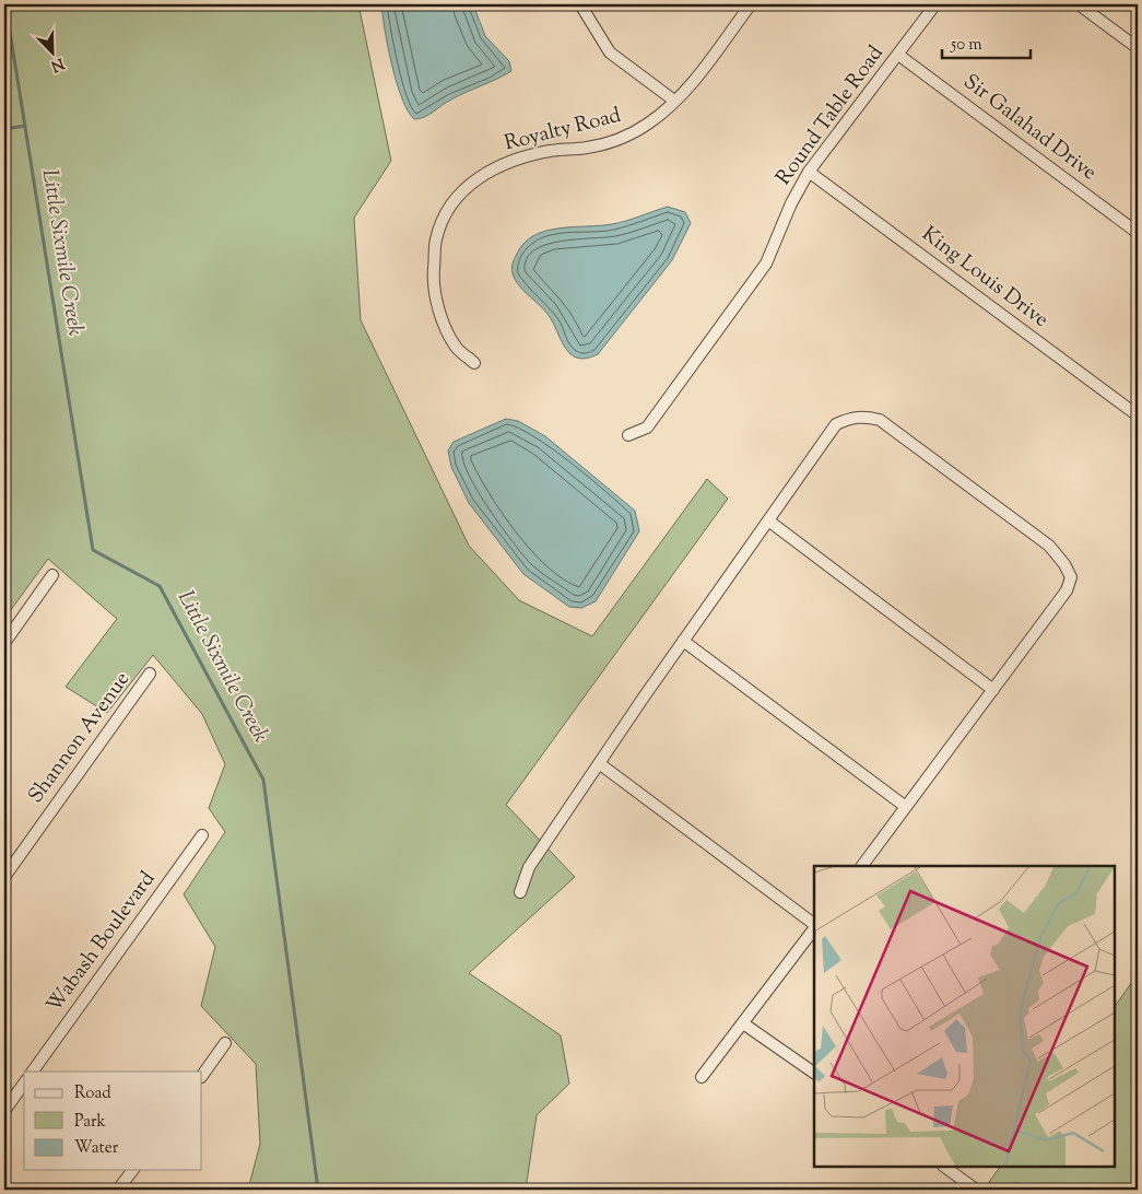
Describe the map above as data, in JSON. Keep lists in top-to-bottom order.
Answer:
{
  "streets": {
    "street": [
      "Round Table Road",
      "Sir Galahad Drive",
      "Royalty Road",
      "King Louis Drive",
      "Shannon Avenue",
      "Wabash Boulevard"
    ]
  },
  "crossings": [
    ["Round Table Road", "Sir Galahad Drive"],
    ["Round Table Road", "King Louis Drive"]
  ],
  "water": ["Little Sixmile Creek"],
  "legend": ["Road", "Park", "Water"],
  "scale_bar": "50 m",
  "north": "bottom right"
}
